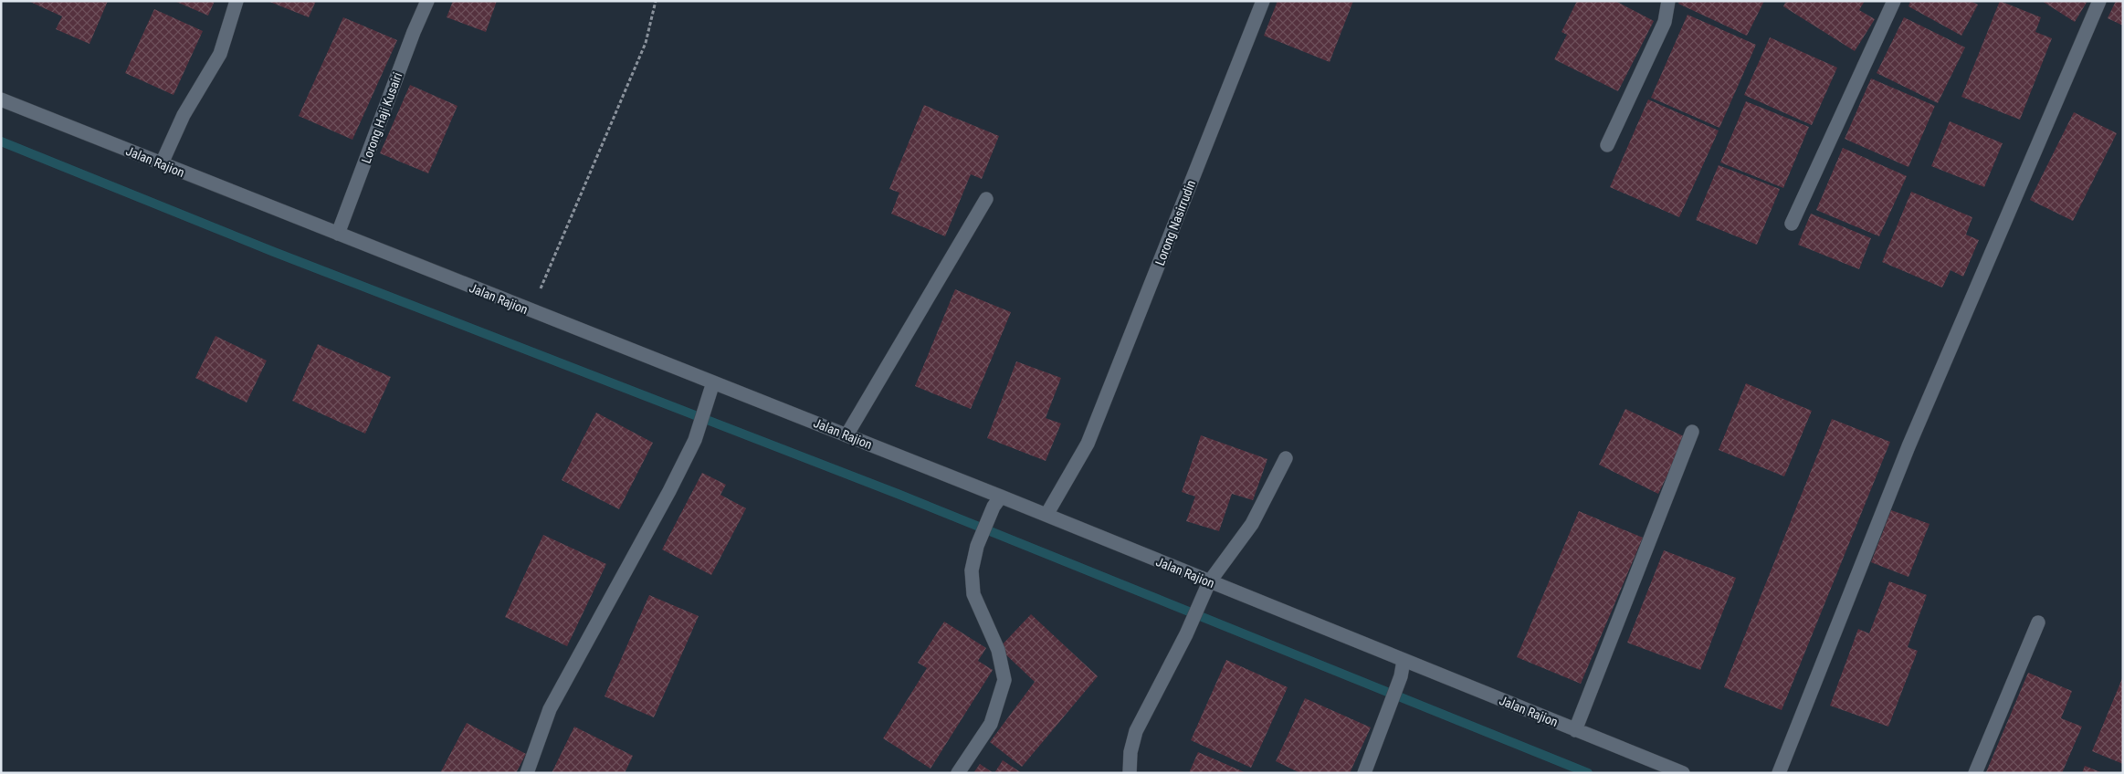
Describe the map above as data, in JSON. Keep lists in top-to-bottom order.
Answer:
{
  "streets": {
    "street": ["Lorong Haji Kusairi", "Jalan Rajion", "Lorong Nasirrudin"]
  },
  "crossings": [
    ["Lorong Haji Kusairi", "Jalan Rajion"],
    ["Jalan Rajion", "Lorong Nasirrudin"]
  ]
}
